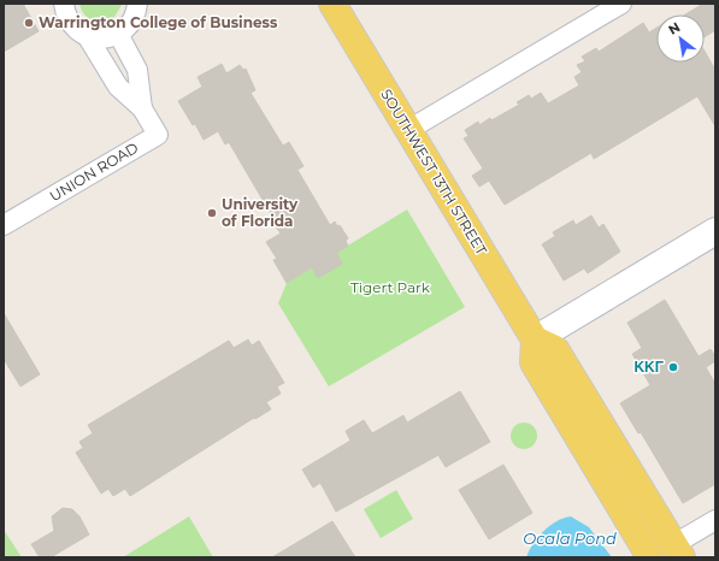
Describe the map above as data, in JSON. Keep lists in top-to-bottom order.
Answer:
{
  "streets": {
    "main road": ["SOUTHWEST 13TH STREET"],
    "street": ["UNION ROAD"]
  },
  "water": ["Ocala Pond"],
  "parks": ["Tigert Park"],
  "places": ["Warrington College of Business", "University of Florida", "ΚΚΓ"],
  "north": "top left"
}
